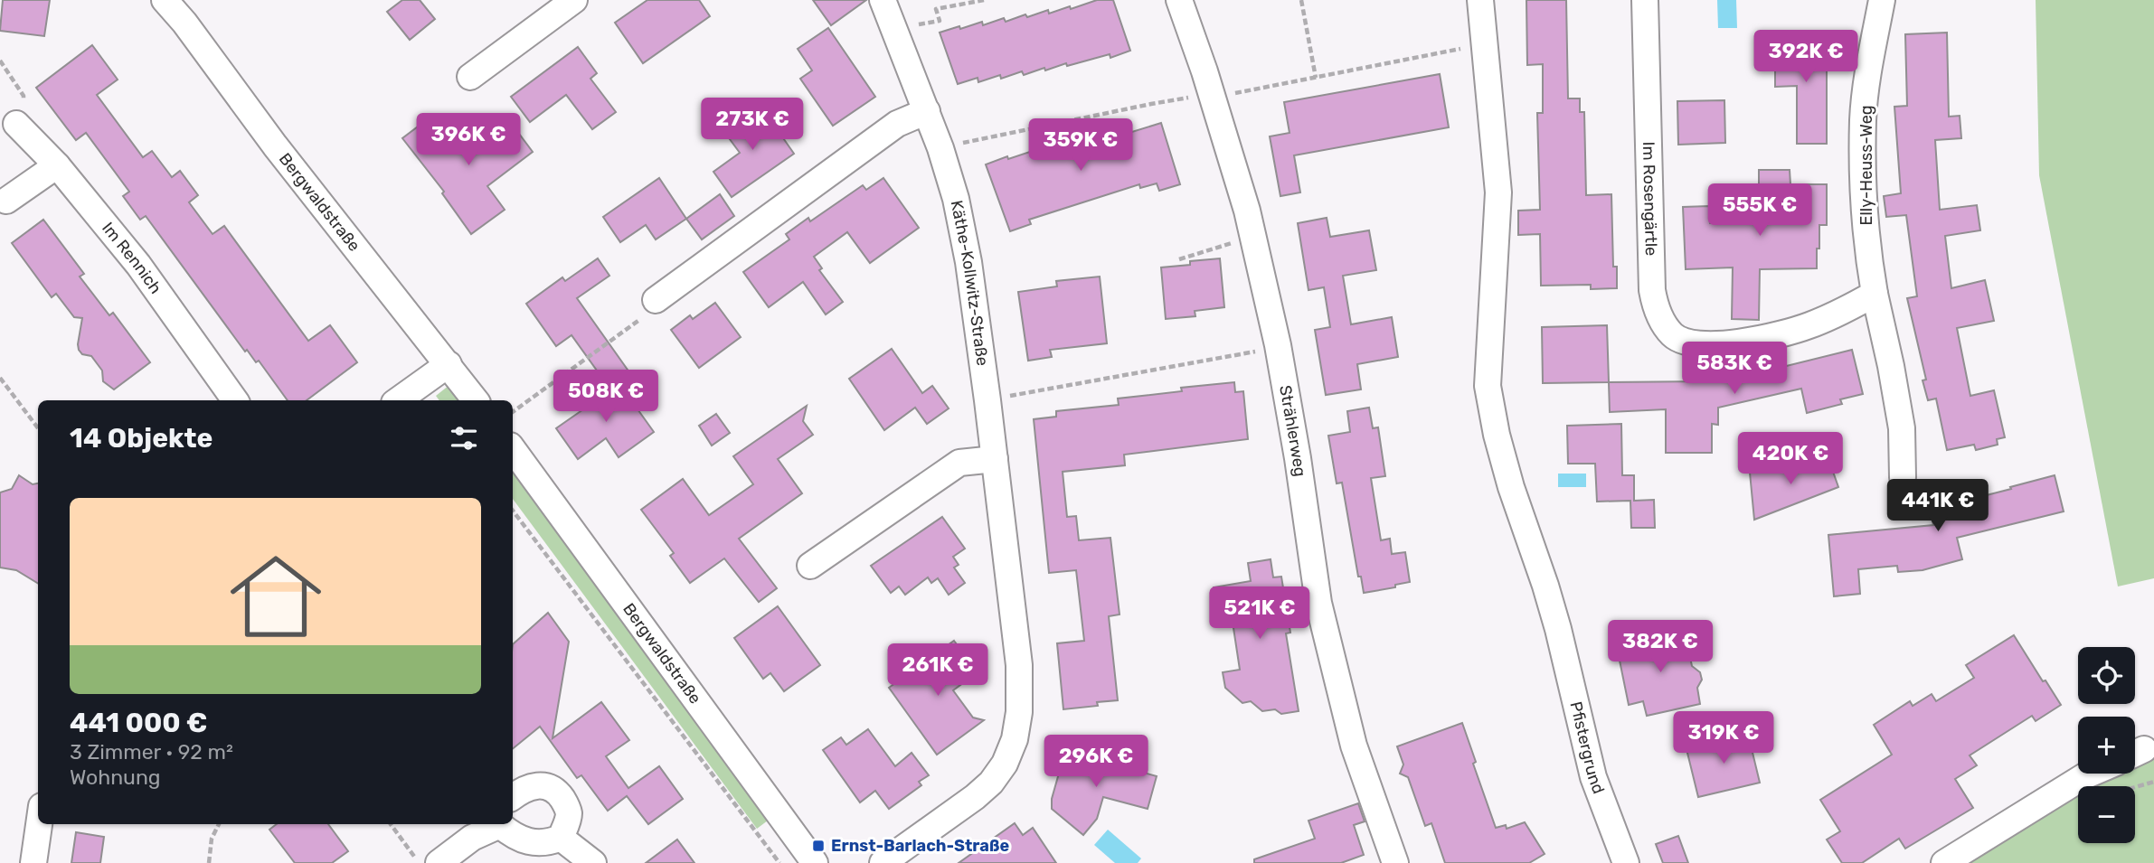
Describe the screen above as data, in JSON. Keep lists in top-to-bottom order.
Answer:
{
  "streets": {
    "street": [
      "Elly-Heuss-Weg",
      "Im Rosengärtle",
      "Bergwaldstraße",
      "Im Rennich",
      "Käthe-Kollwitz-Straße",
      "Strählerweg",
      "Pfistergrund"
    ]
  },
  "crossings": [
    ["Elly-Heuss-Weg", "Im Rosengärtle"]
  ],
  "places": {
    "transit": ["Ernst-Barlach-Straße"]
  },
  "page": {
    "price": [
      "392K €",
      "273K €",
      "396K €",
      "359K €",
      "555K €",
      "583K €",
      "508K €",
      "420K €",
      "441K €",
      "521K €",
      "382K €",
      "261K €",
      "319K €",
      "296K €"
    ],
    "heading": "14 Objekte",
    "list": [
      {
        "name": "441 000 €",
        "note": "3 Zimmer · 92 m² · Wohnung"
      }
    ],
    "map_buttons": ["+", "−"]
  }
}
